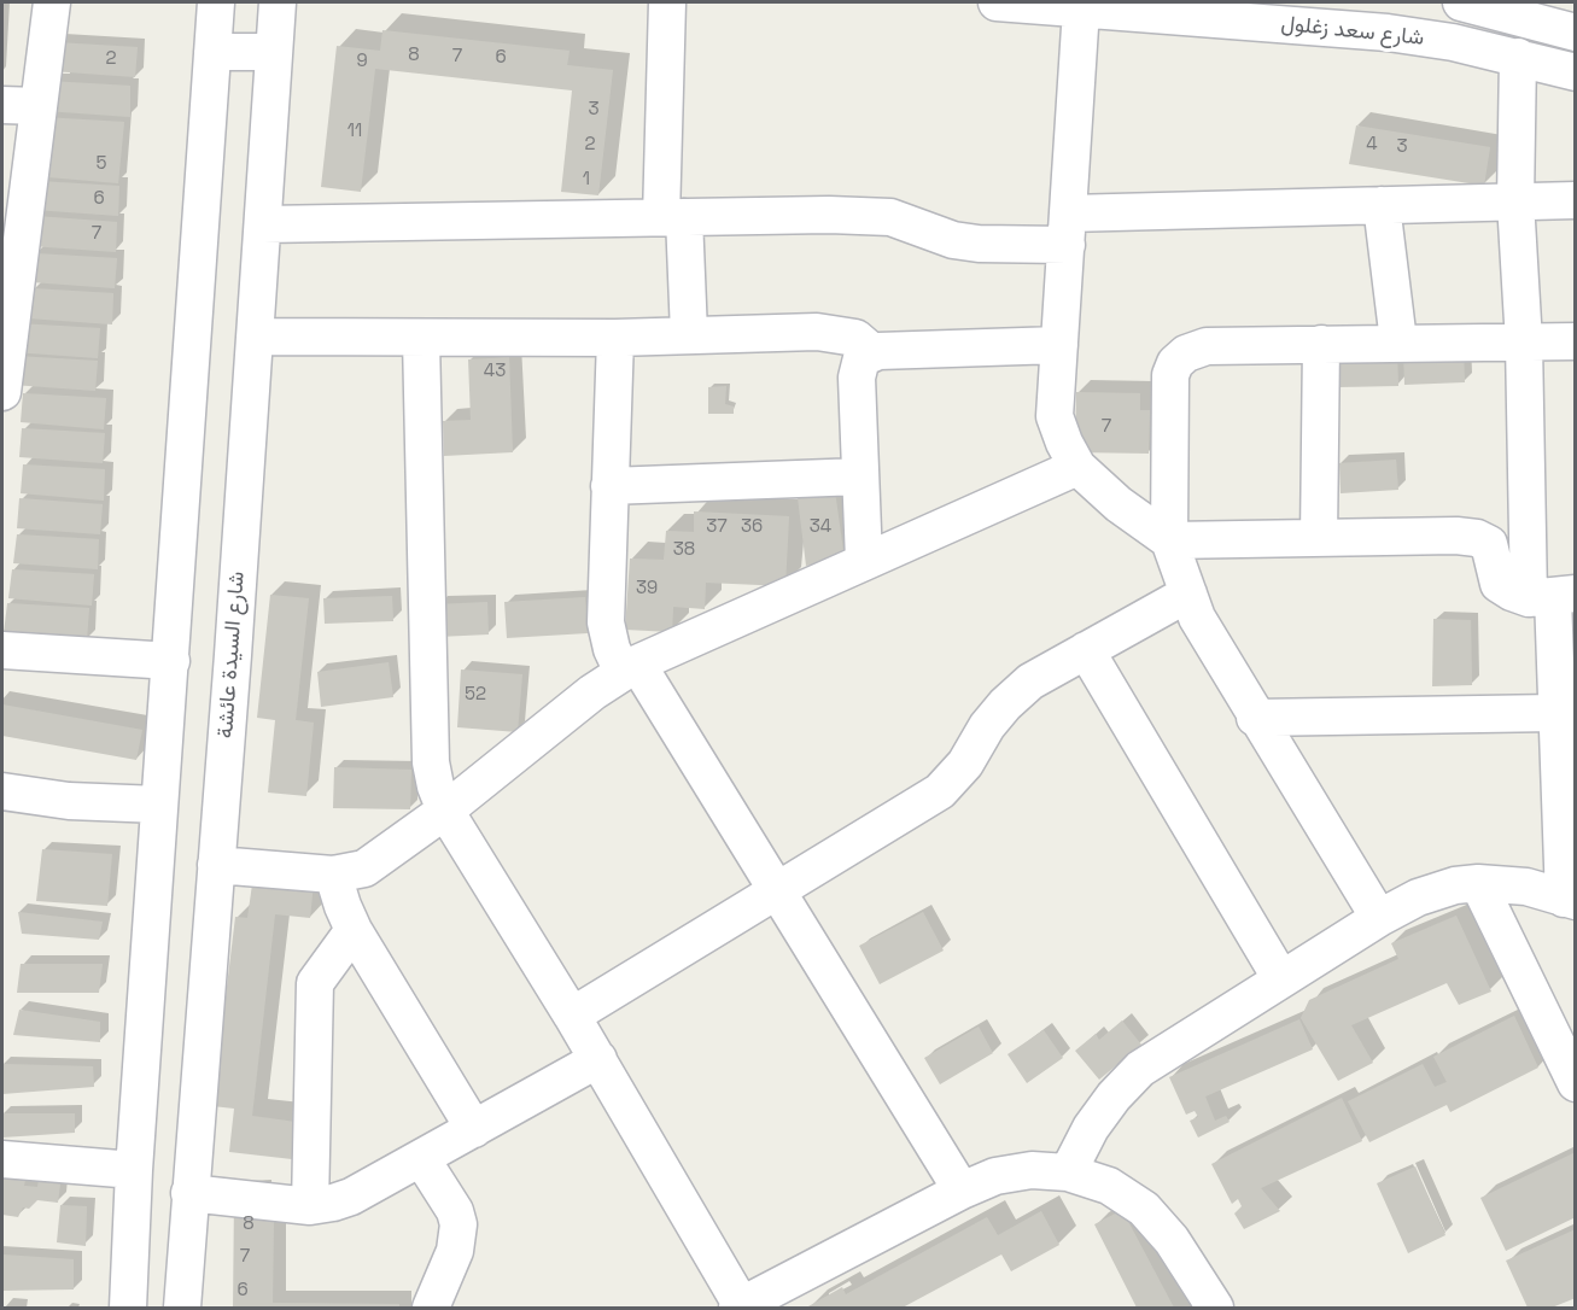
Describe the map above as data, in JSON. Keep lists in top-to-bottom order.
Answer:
{
  "streets": {
    "street": ["شارع سعد زغلول", "شارع السيدة عائشة"]
  },
  "house_numbers": [
    "8",
    "7",
    "6",
    "2",
    "9",
    "3",
    "11",
    "2",
    "4",
    "3",
    "5",
    "1",
    "6",
    "7",
    "43",
    "7",
    "37",
    "36",
    "34",
    "38",
    "39",
    "52",
    "8",
    "7",
    "6"
  ]
}
